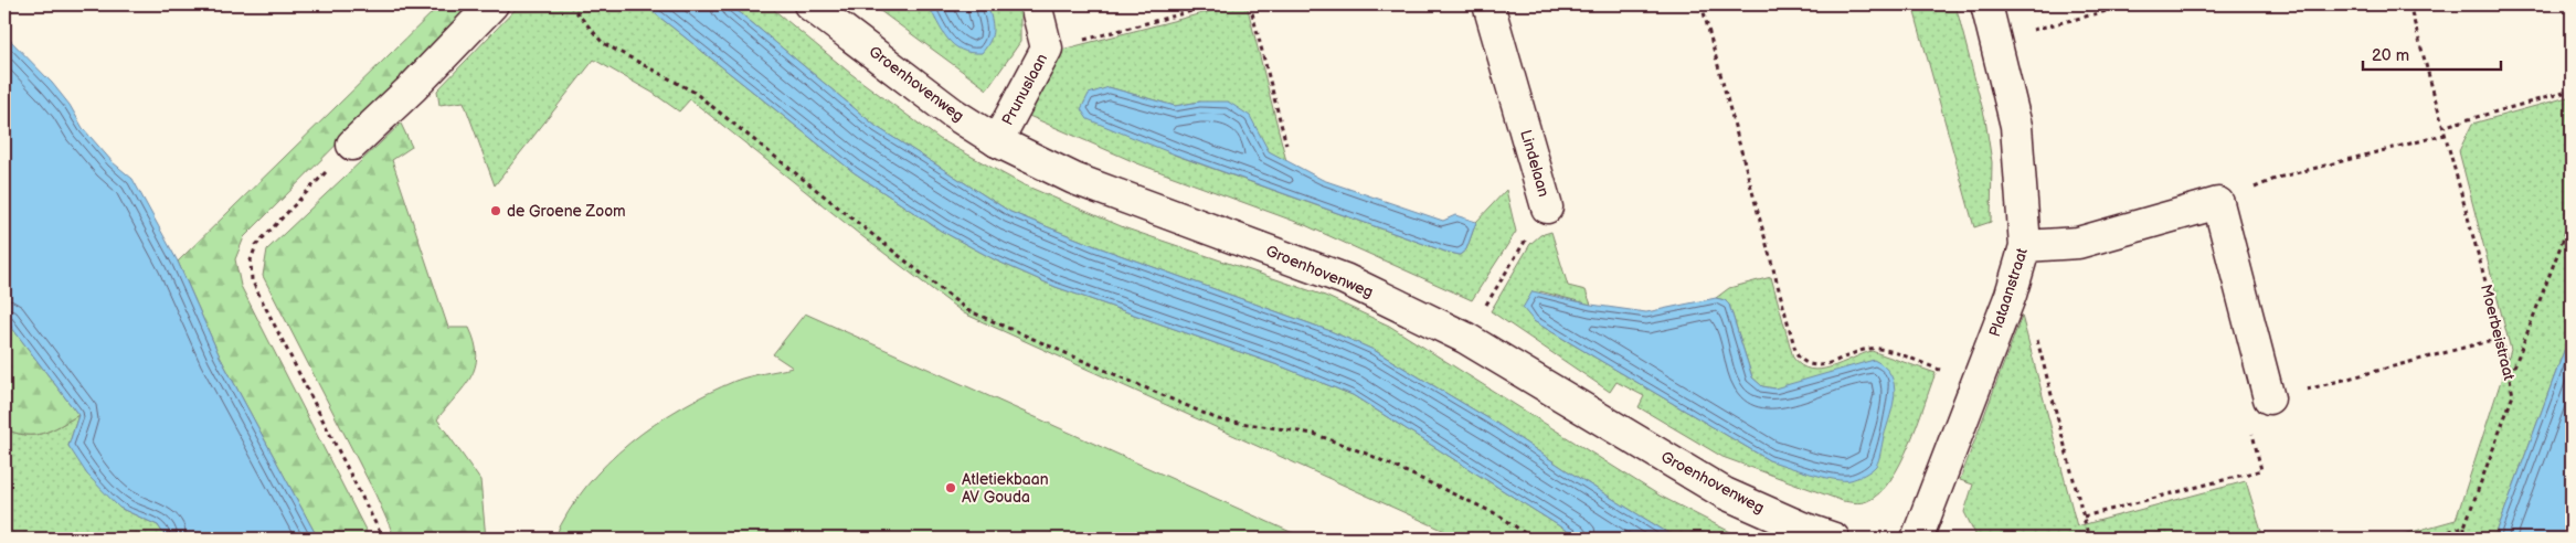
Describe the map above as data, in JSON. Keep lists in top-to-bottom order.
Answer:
{
  "streets": {
    "street": [
      "Groenhovenweg",
      "Prunuslaan",
      "Lindelaan",
      "Plataanstraat"
    ],
    "path": ["Moerbeistraat"]
  },
  "crossings": [
    ["Groenhovenweg", "Prunuslaan"],
    ["Groenhovenweg", "Lindelaan"]
  ],
  "places": ["de Groene Zoom", "Atletiekbaan AV Gouda"],
  "scale_bar": "20 m"
}
